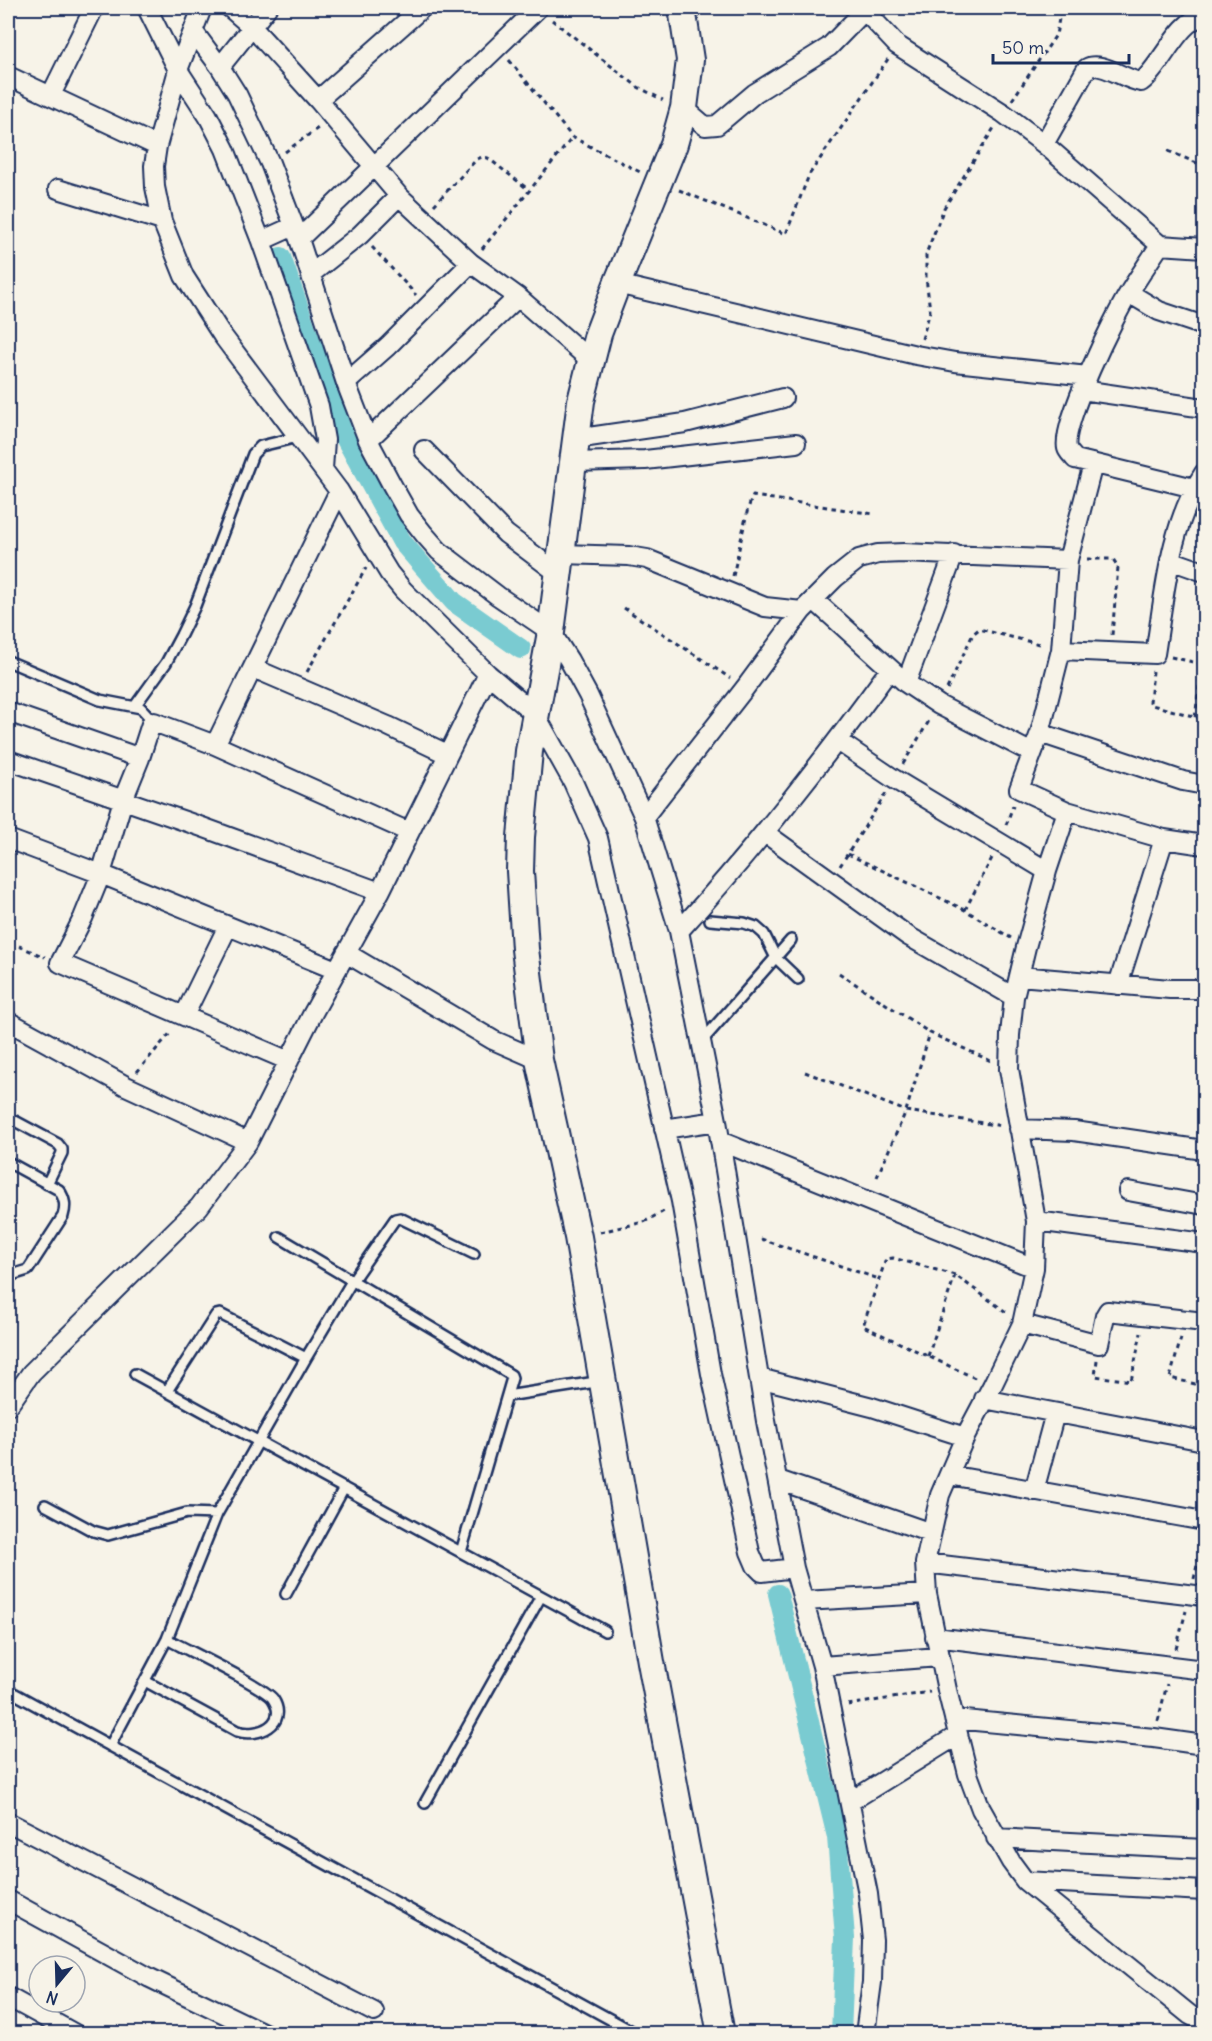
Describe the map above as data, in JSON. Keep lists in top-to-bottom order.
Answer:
{
  "scale_bar": "50 m",
  "north": "bottom"
}
